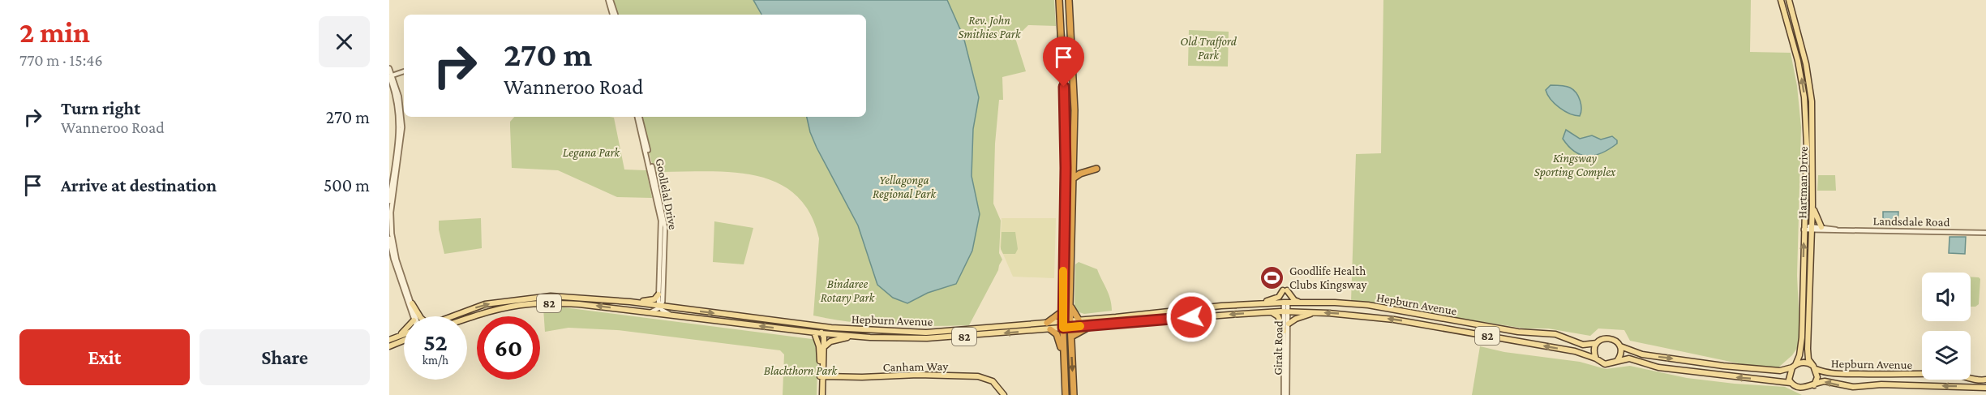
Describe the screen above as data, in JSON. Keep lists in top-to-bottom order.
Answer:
{
  "streets": {
    "main road": [
      "Hartman Drive",
      "82",
      "Hepburn Avenue",
      "Canham Way"
    ],
    "street": ["Goollelal Drive", "Landsdale Road", "Giralt Road"]
  },
  "crossings": [
    ["Hartman Drive", "Landsdale Road"],
    ["Hartman Drive", "82"],
    ["Hartman Drive", "Hepburn Avenue"],
    ["Goollelal Drive", "Hepburn Avenue"],
    ["82", "Hepburn Avenue"],
    ["Hepburn Avenue", "Giralt Road"]
  ],
  "parks": [
    "Rev. John Smithies Park",
    "Old Trafford Park",
    "Legana Park",
    "Kingsway Sporting Complex",
    "Yellagonga Regional Park",
    "Bindaree Rotary Park",
    "Blackthorn Park"
  ],
  "places": {
    "sports": ["Goodlife Health Clubs Kingsway"]
  },
  "page": {
    "heading": ["2 min", "770 m · 15:46"],
    "turn": ["270 m", "Wanneroo Road"],
    "list": [
      {
        "name": "Turn right",
        "note": "Wanneroo Road",
        "value": "270 m"
      },
      {
        "name": "Arrive at destination",
        "value": "500 m"
      }
    ],
    "speed": "52 km/h",
    "limit": "60",
    "buttons": ["Exit", "Share"]
  }
}
